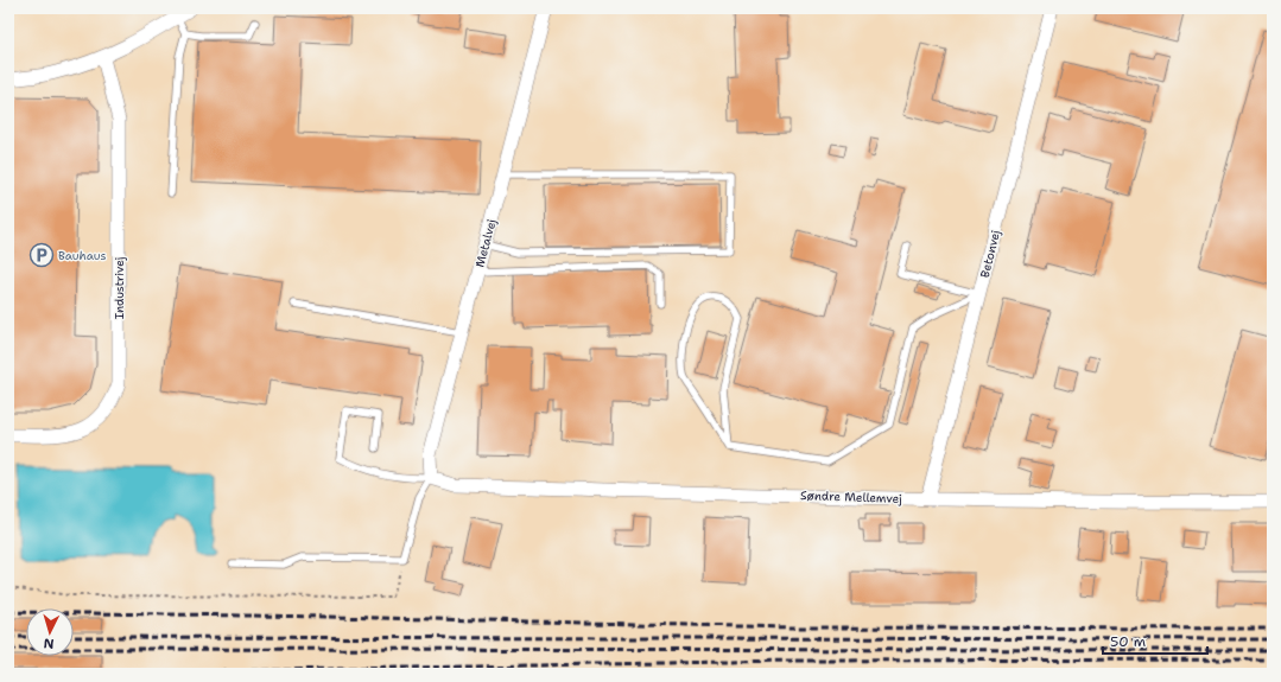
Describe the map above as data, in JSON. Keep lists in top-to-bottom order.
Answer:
{
  "streets": {
    "street": [
      "Metalvej",
      "Betonvej",
      "Industrivej",
      "Søndre Mellemvej"
    ]
  },
  "crossings": [
    ["Metalvej", "Søndre Mellemvej"],
    ["Betonvej", "Søndre Mellemvej"]
  ],
  "places": {
    "parking": ["Bauhaus"]
  },
  "scale_bar": "50 m",
  "north": "bottom"
}
